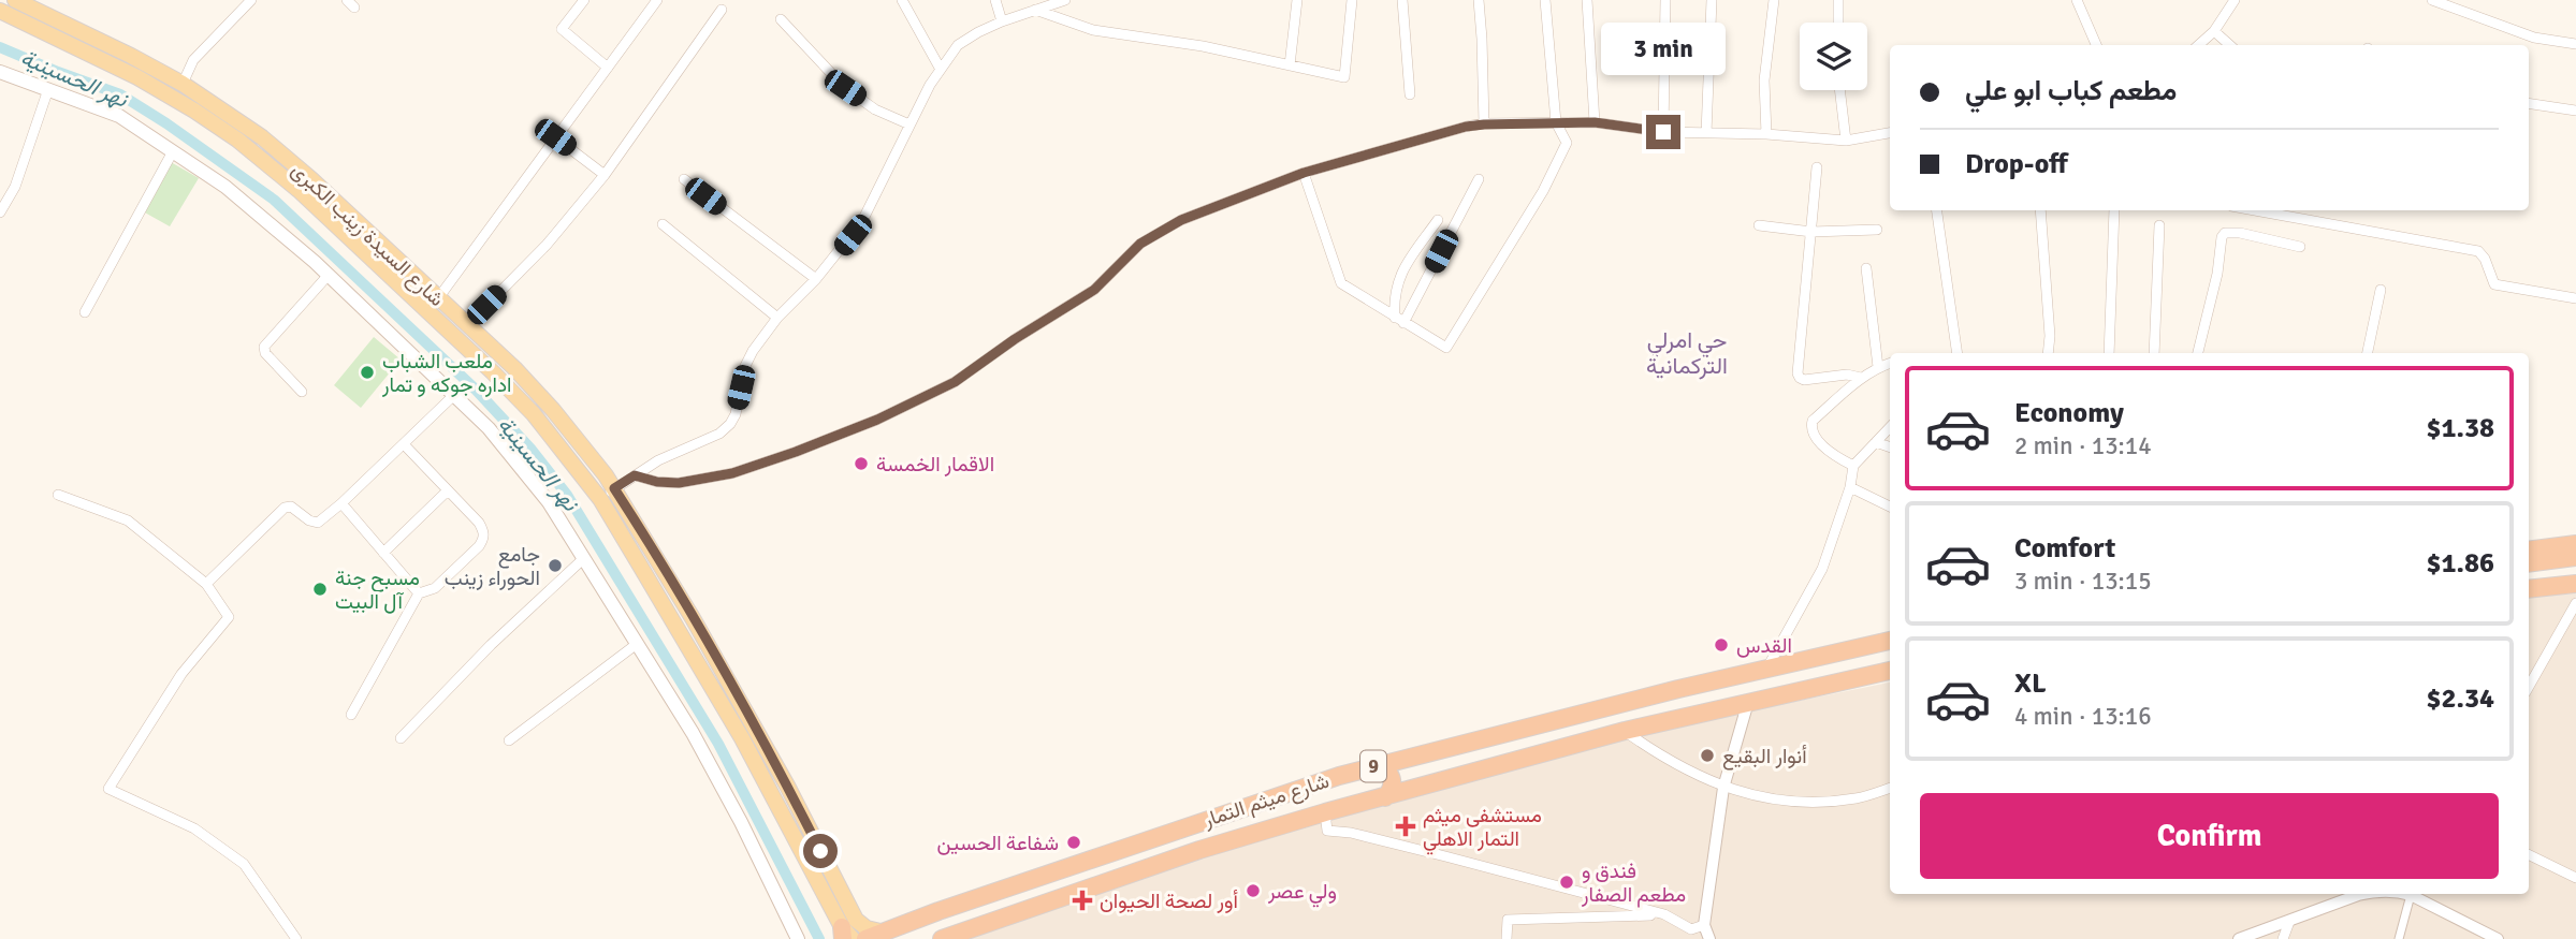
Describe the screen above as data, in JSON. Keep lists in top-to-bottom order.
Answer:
{
  "streets": {
    "highway": ["9", "شارع ميثم التمار"],
    "main road": ["شارع السيدة زينب الكبرى"]
  },
  "districts": ["حي امرلي التركمانية"],
  "water": ["نهر الحسينية"],
  "places": {
    "other": [
      "ملعب الشباب اداره جوكه و تمار",
      "الاقمار الخمسة",
      "جامع الحوراء زينب",
      "مسبح جنة آل البيت",
      "القدس",
      "أنوار البقيع",
      "شفاعة الحسين",
      "فندق و مطعم الصفار",
      "ولي عصر"
    ],
    "health": ["مستشفى ميثم التمار الاهلي", "أور لصحة الحيوان"]
  },
  "page": {
    "bubble": "3 min",
    "banner": ["مطعم كباب ابو علي", "Drop-off"],
    "list": [
      {
        "name": "Economy",
        "note": "2 min · 13:14",
        "value": "$1.38"
      },
      {
        "name": "Comfort",
        "note": "3 min · 13:15",
        "value": "$1.86"
      },
      {
        "name": "XL",
        "note": "4 min · 13:16",
        "value": "$2.34"
      }
    ],
    "buttons": "Confirm"
  }
}
